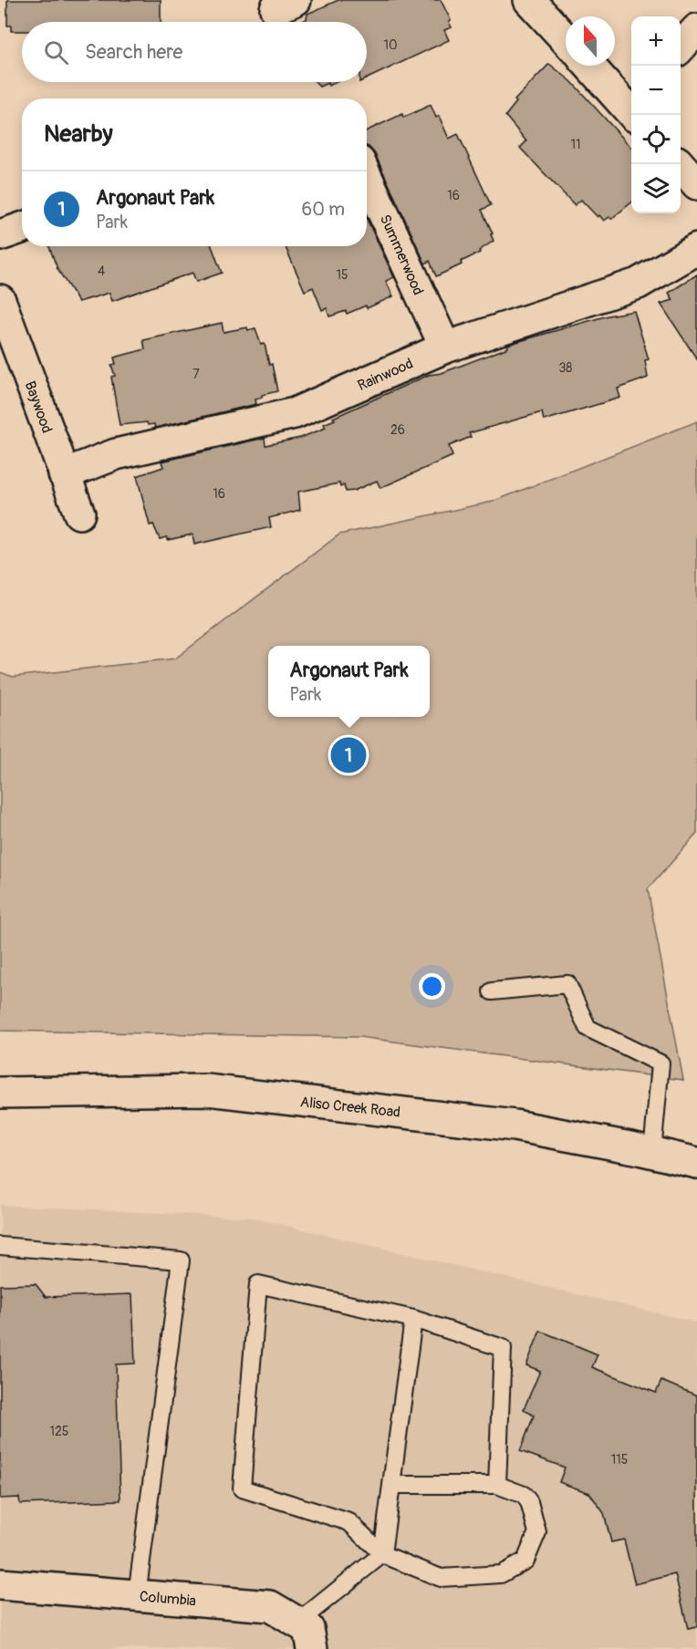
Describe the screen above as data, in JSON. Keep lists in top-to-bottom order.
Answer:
{
  "streets": {
    "street": [
      "Summerwood",
      "Rainwood",
      "Baywood",
      "Aliso Creek Road",
      "Columbia"
    ]
  },
  "crossings": [
    ["Summerwood", "Rainwood"],
    ["Rainwood", "Baywood"]
  ],
  "house_numbers": [
    "10",
    "11",
    "16",
    "4",
    "15",
    "38",
    "7",
    "26",
    "16",
    "125",
    "115"
  ],
  "north": "top",
  "page": {
    "map_buttons": ["+", "−"],
    "search": "Search here",
    "heading": "Nearby",
    "list": [
      {
        "mark": "1",
        "name": "Argonaut Park",
        "note": "Park",
        "value": "60 m"
      }
    ],
    "popup": ["Argonaut Park", "Park"],
    "pins": "1"
  }
}
